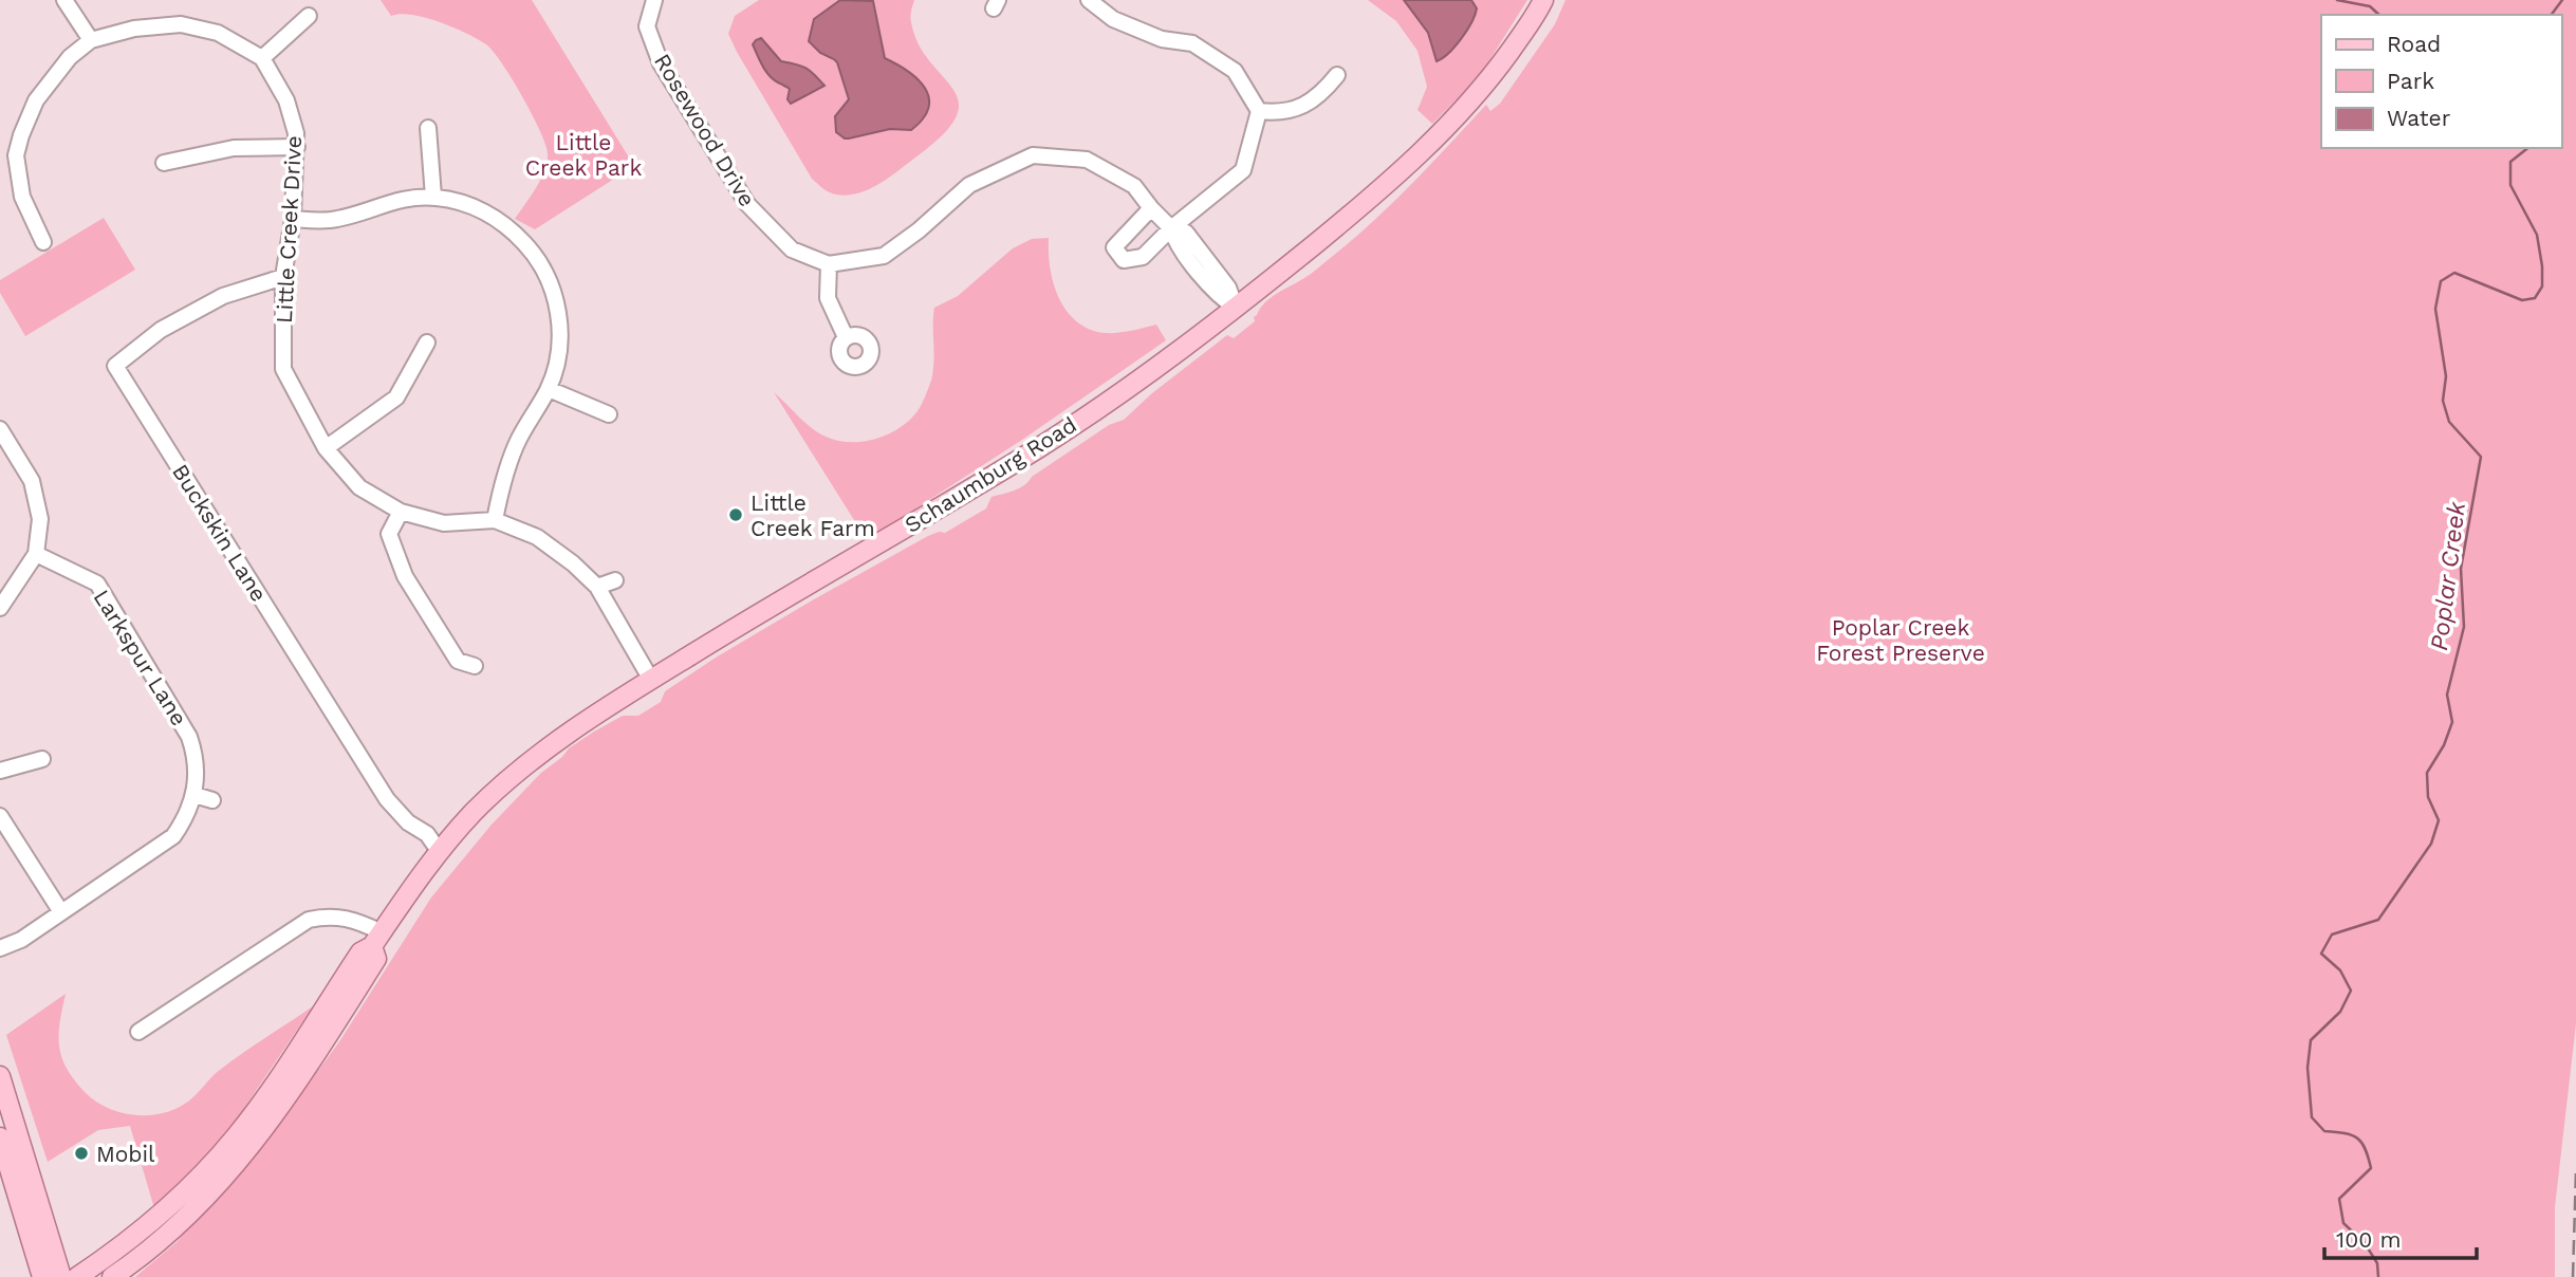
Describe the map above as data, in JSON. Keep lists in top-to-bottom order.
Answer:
{
  "streets": {
    "main road": ["Schaumburg Road"],
    "street": [
      "Rosewood Drive",
      "Little Creek Drive",
      "Buckskin Lane",
      "Larkspur Lane"
    ]
  },
  "crossings": [
    ["Little Creek Drive", "Schaumburg Road"],
    ["Little Creek Drive", "Buckskin Lane"],
    ["Schaumburg Road", "Buckskin Lane"]
  ],
  "water": ["Poplar Creek"],
  "parks": ["Little Creek Park", "Poplar Creek Forest Preserve"],
  "places": ["Little Creek Farm", "Mobil"],
  "legend": ["Road", "Park", "Water"],
  "scale_bar": "100 m"
}
